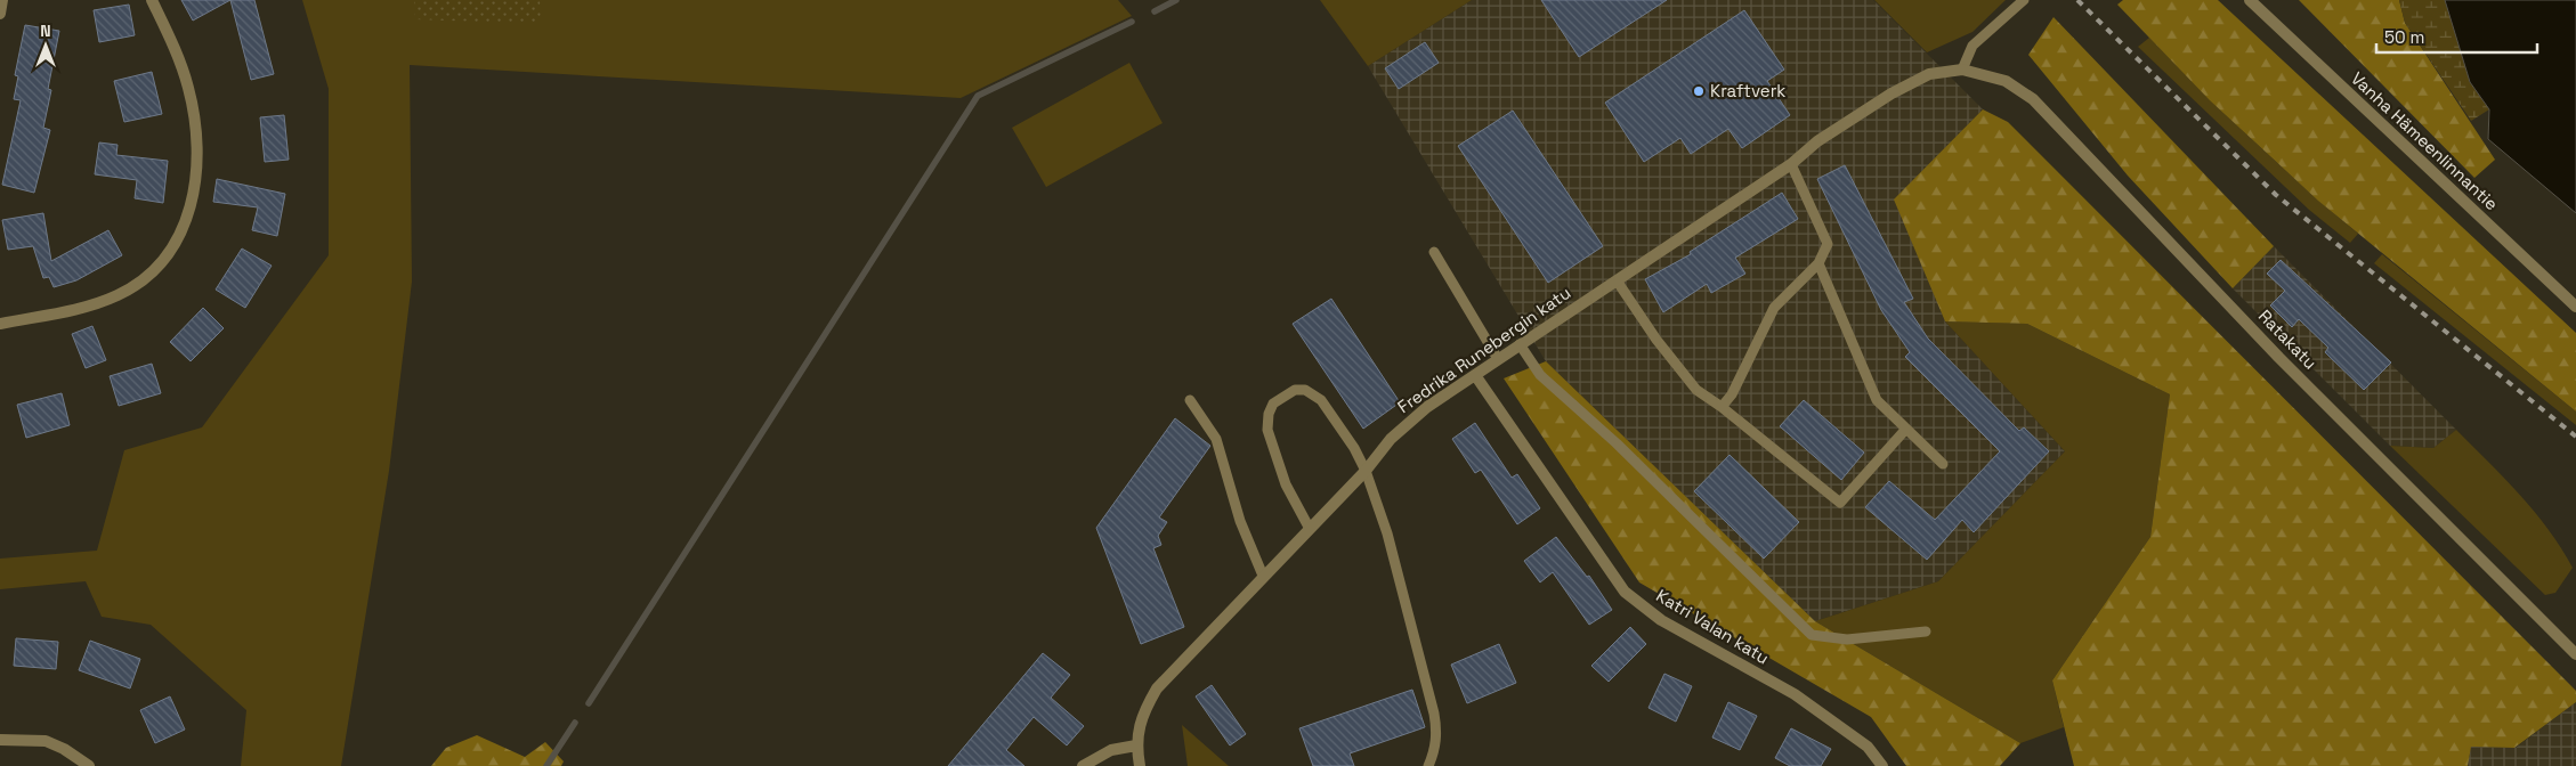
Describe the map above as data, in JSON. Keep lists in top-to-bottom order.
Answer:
{
  "streets": {
    "street": [
      "Vanha Hämeenlinnantie",
      "Ratakatu",
      "Fredrika Runebergin katu",
      "Katri Valan katu"
    ]
  },
  "crossings": [
    ["Ratakatu", "Fredrika Runebergin katu"],
    ["Fredrika Runebergin katu", "Katri Valan katu"]
  ],
  "places": ["Kraftverk"],
  "scale_bar": "50 m",
  "north": "top"
}
